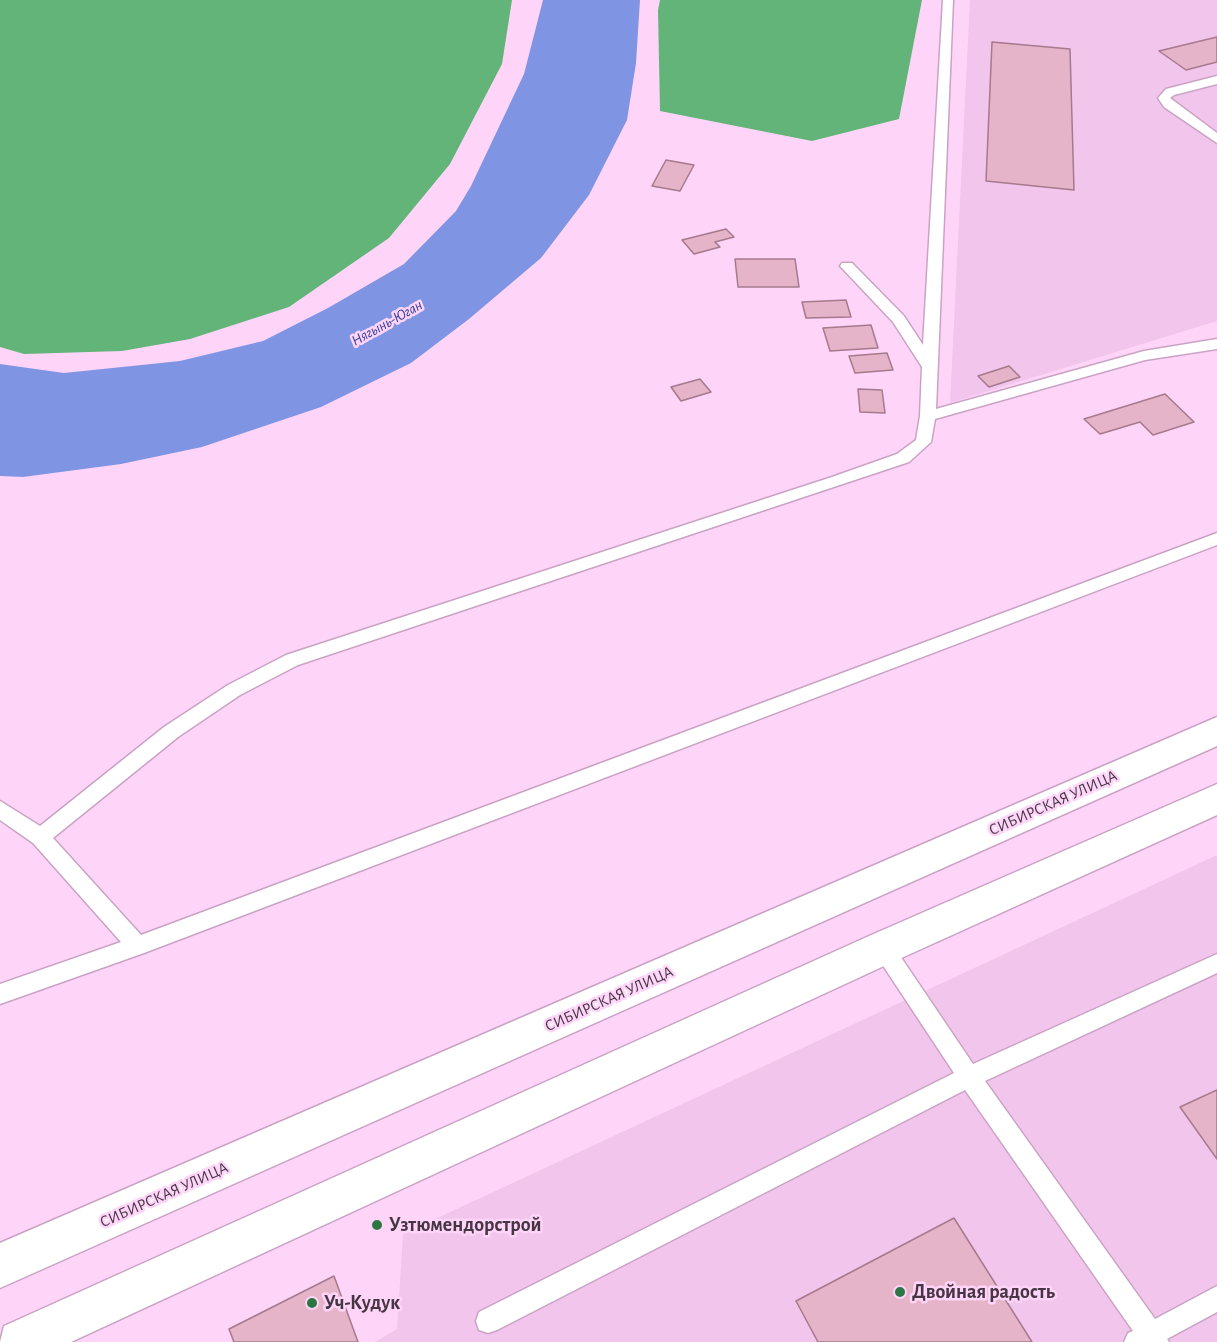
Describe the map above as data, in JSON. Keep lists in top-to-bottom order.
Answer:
{
  "streets": {
    "main road": ["СИБИРСКАЯ УЛИЦА"]
  },
  "water": ["Нягынь-Юган"],
  "places": ["Узтюмендорстрой", "Двойная радость", "Уч-Кудук"]
}
